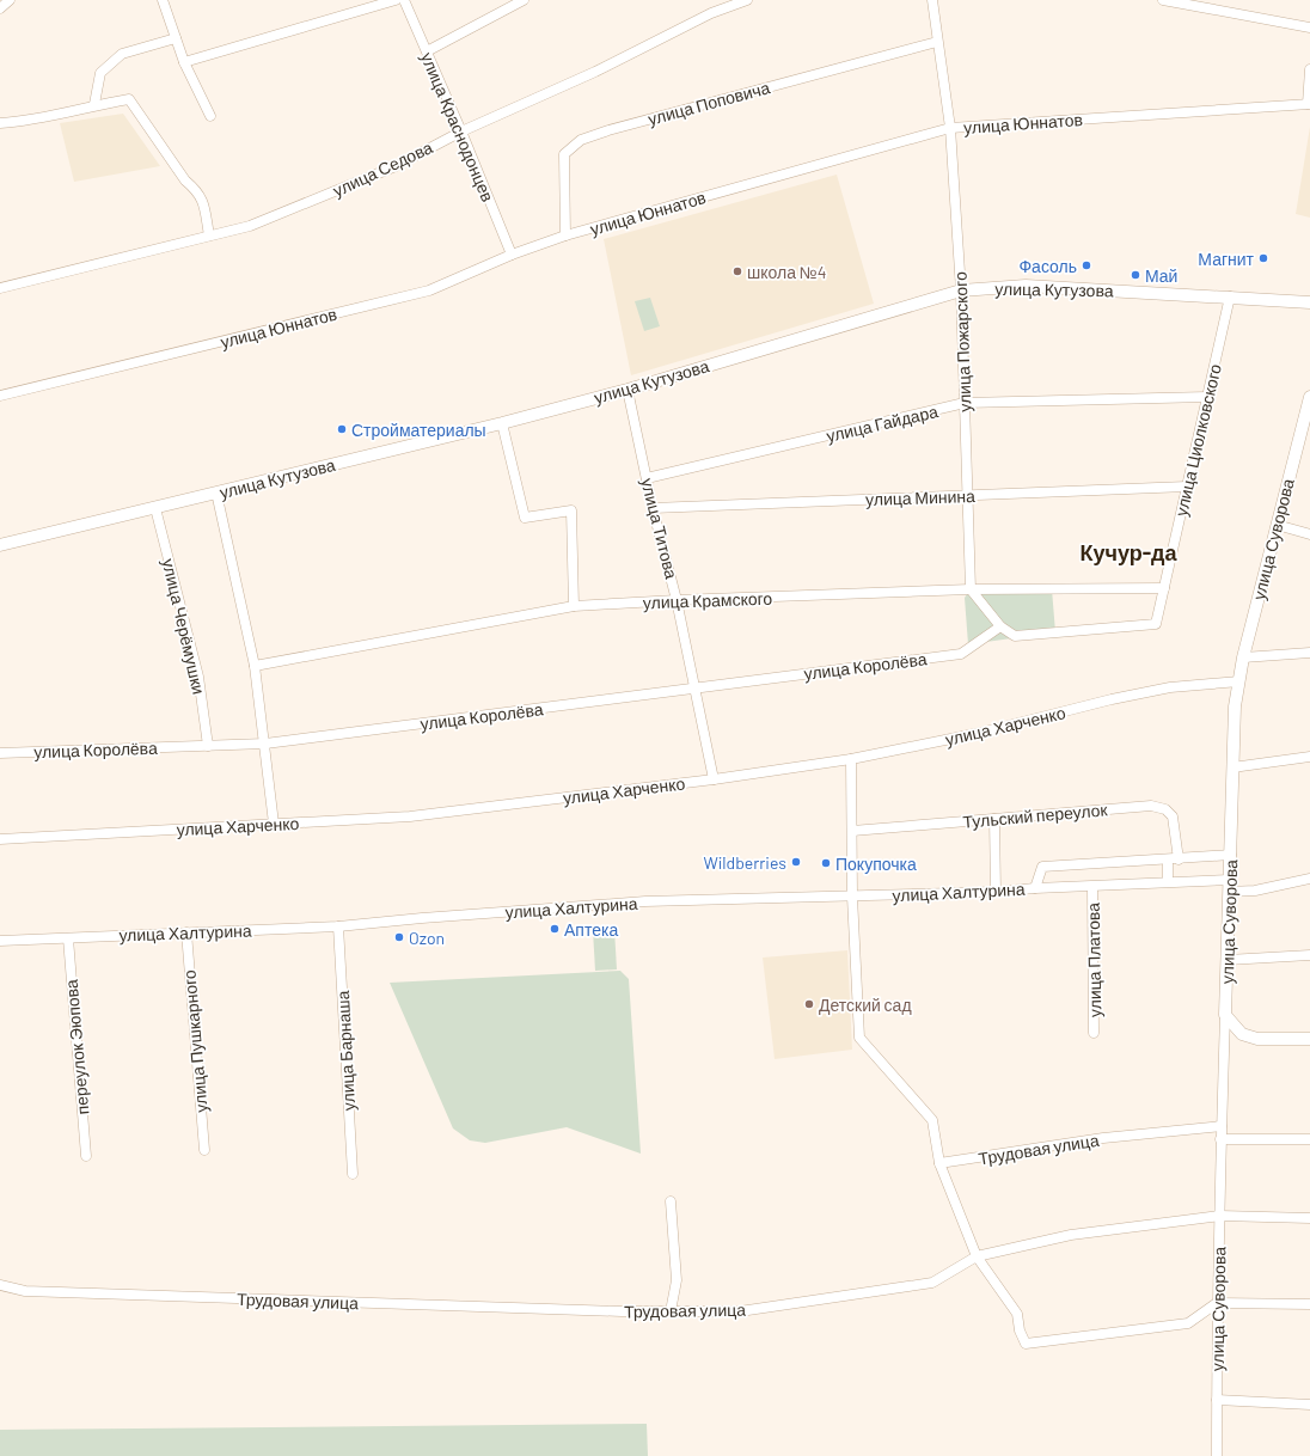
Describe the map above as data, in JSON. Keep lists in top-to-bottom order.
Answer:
{
  "streets": {
    "main road": ["улица Кутузова", "улица Суворова"],
    "street": [
      "улица Поповича",
      "улица Юннатов",
      "улица Краснодонцев",
      "улица Седова",
      "улица Пожарского",
      "улица Гайдара",
      "улица Циолковского",
      "улица Минина",
      "улица Титова",
      "улица Крамского",
      "улица Черёмушки",
      "улица Королёва",
      "улица Харченко",
      "Тульский переулок",
      "улица Халтурина",
      "улица Платова",
      "улица Пушкарного",
      "переулок Эюпова",
      "улица Барнаша",
      "Трудовая улица"
    ]
  },
  "crossings": [
    ["улица Поповича", "улица Юннатов"],
    ["улица Поповича", "улица Пожарского"],
    ["улица Юннатов", "улица Краснодонцев"],
    ["улица Юннатов", "улица Пожарского"],
    ["улица Краснодонцев", "улица Седова"],
    ["улица Кутузова", "улица Пожарского"],
    ["улица Кутузова", "улица Циолковского"],
    ["улица Кутузова", "улица Титова"],
    ["улица Кутузова", "улица Черёмушки"],
    ["улица Пожарского", "улица Гайдара"],
    ["улица Пожарского", "улица Минина"],
    ["улица Пожарского", "улица Крамского"],
    ["улица Гайдара", "улица Циолковского"],
    ["улица Гайдара", "улица Титова"],
    ["улица Циолковского", "улица Минина"],
    ["улица Циолковского", "улица Крамского"],
    ["улица Циолковского", "улица Королёва"],
    ["улица Минина", "улица Титова"],
    ["улица Титова", "улица Крамского"],
    ["улица Титова", "улица Королёва"],
    ["улица Титова", "улица Харченко"],
    ["улица Суворова", "улица Харченко"],
    ["улица Суворова", "улица Халтурина"],
    ["улица Суворова", "Трудовая улица"],
    ["улица Черёмушки", "улица Королёва"],
    ["улица Халтурина", "улица Платова"],
    ["улица Халтурина", "улица Пушкарного"],
    ["улица Халтурина", "переулок Эюпова"],
    ["улица Халтурина", "улица Барнаша"]
  ],
  "districts": ["Кучур-да"],
  "places": [
    "Магнит",
    "Фасоль",
    "школа №4",
    "Май",
    "Стройматериалы",
    "Wildberries",
    "Покупочка",
    "Аптека",
    "Ozon",
    "Детский сад"
  ]
}
